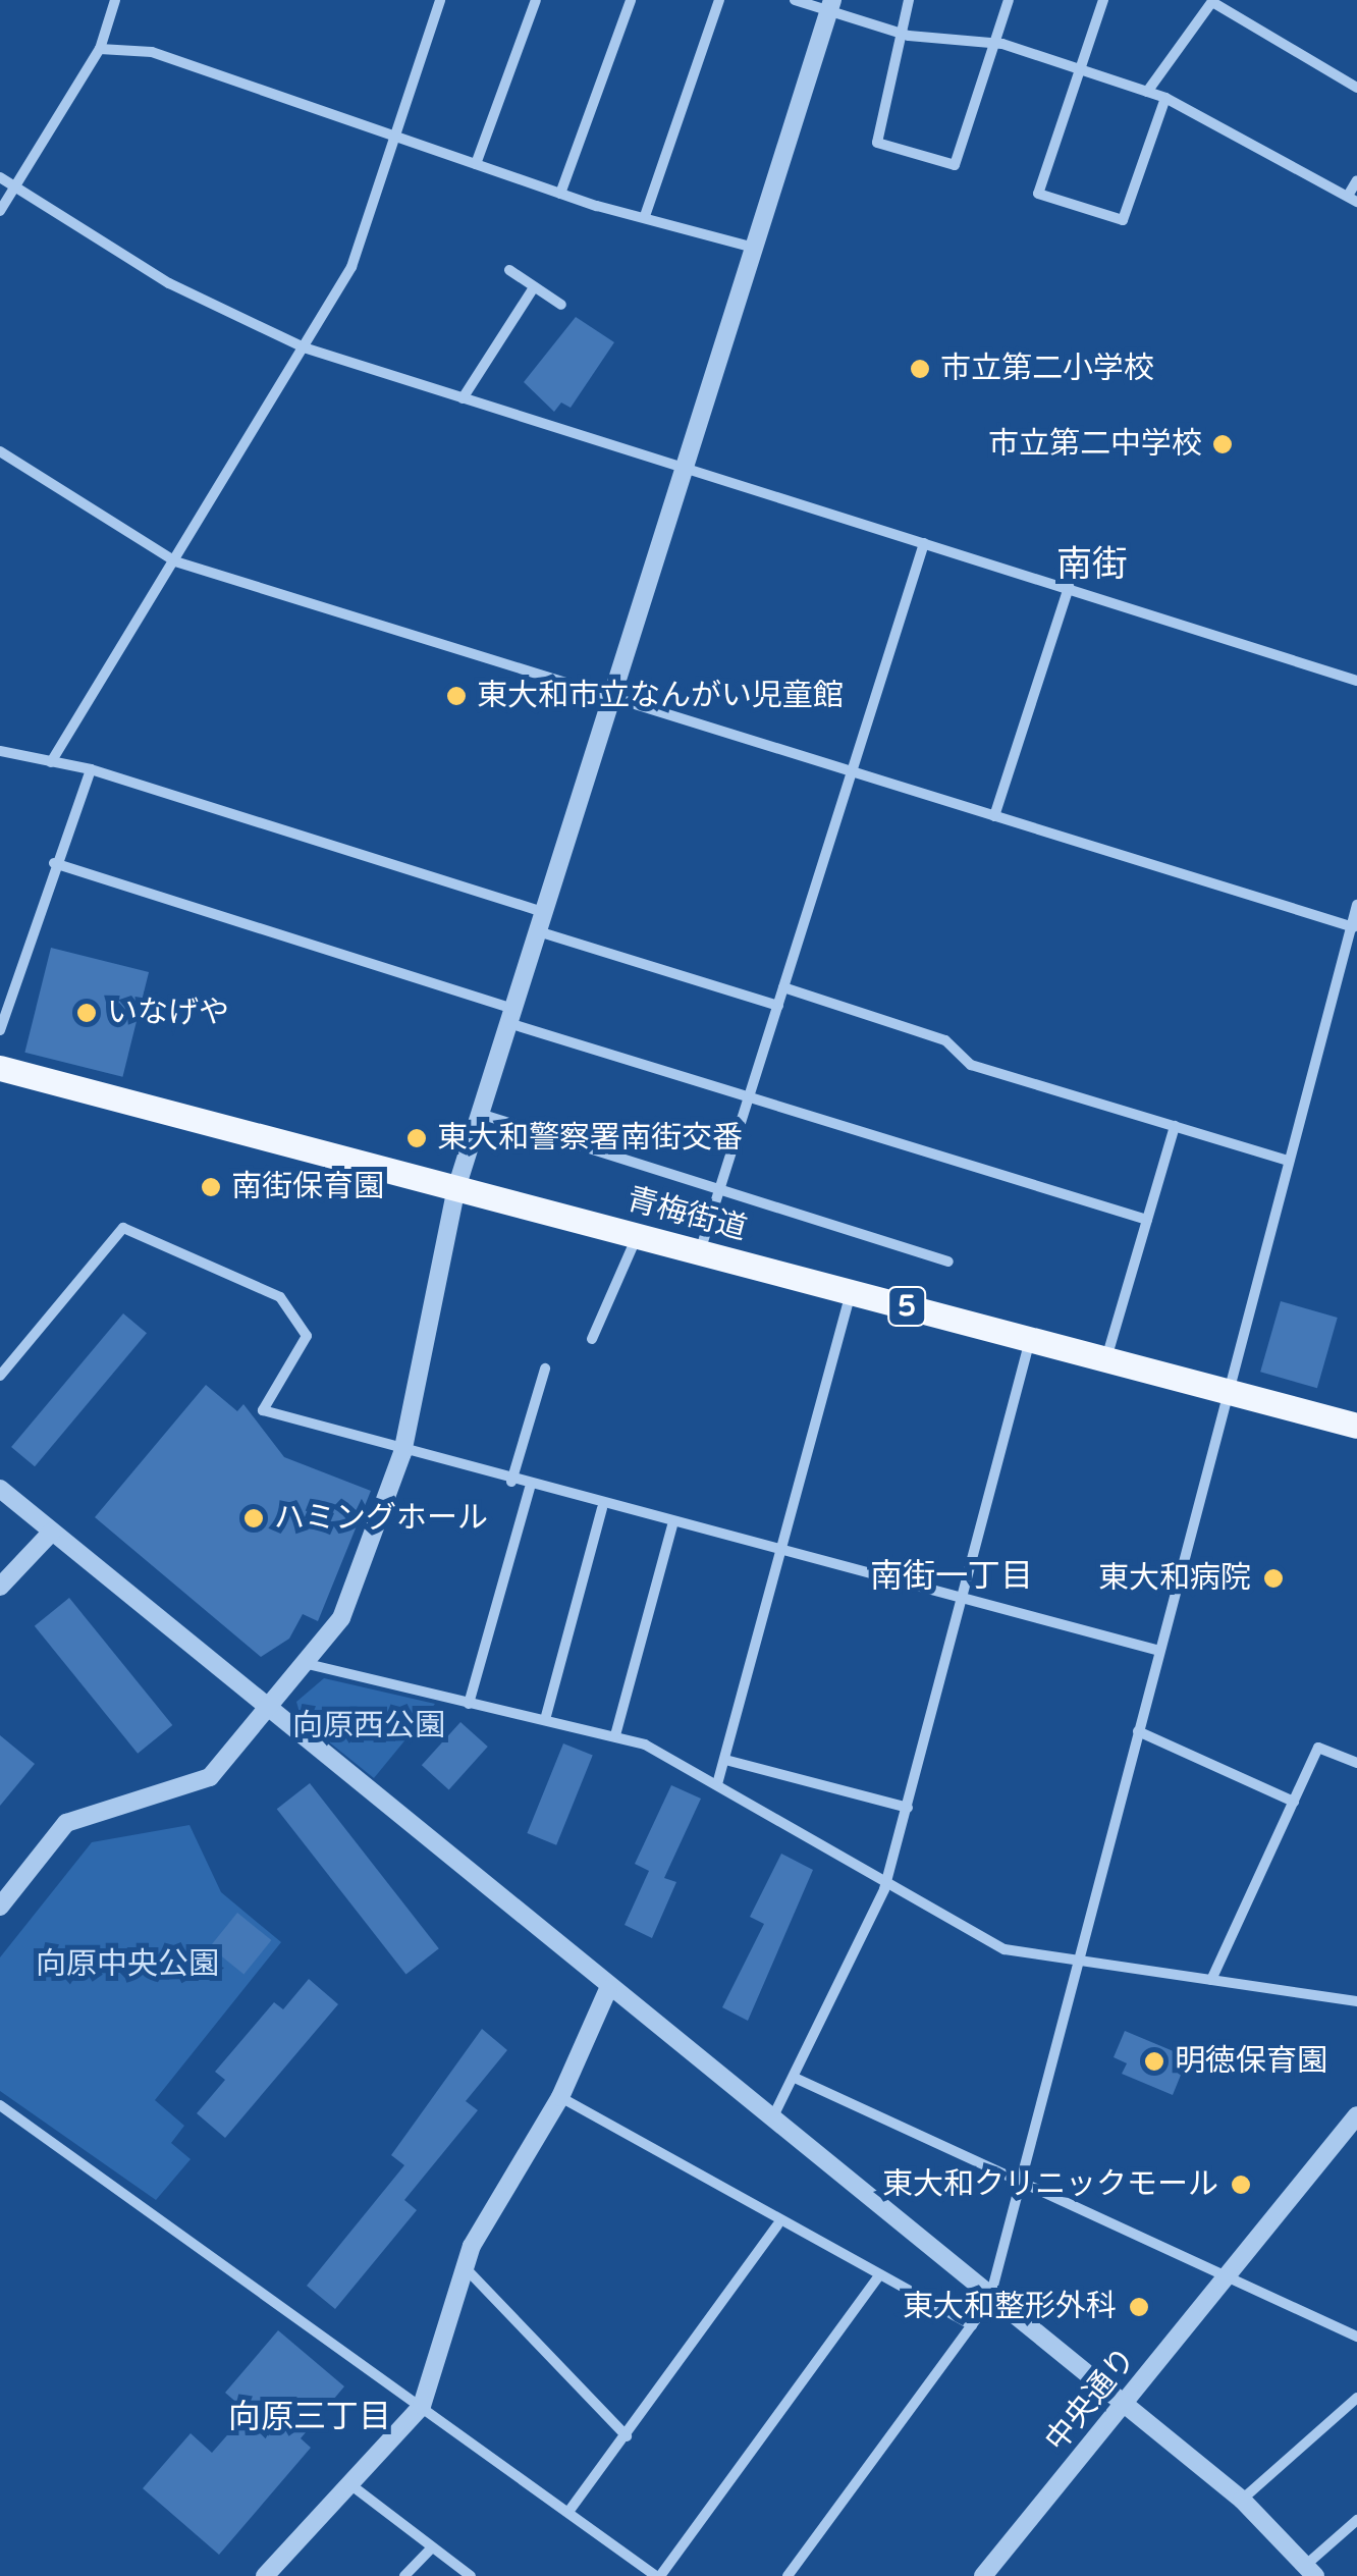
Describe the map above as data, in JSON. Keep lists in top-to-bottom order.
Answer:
{
  "streets": {
    "main road": ["青梅街道", "5"],
    "street": ["中央通り"]
  },
  "districts": ["南街", "南街一丁目", "向原三丁目"],
  "parks": ["向原西公園", "向原中央公園"],
  "places": [
    "市立第二小学校",
    "市立第二中学校",
    "東大和市立なんがい児童館",
    "いなげや",
    "東大和警察署南街交番",
    "南街保育園",
    "ハミングホール",
    "東大和病院",
    "明徳保育園",
    "東大和クリニックモール",
    "東大和整形外科"
  ]
}
